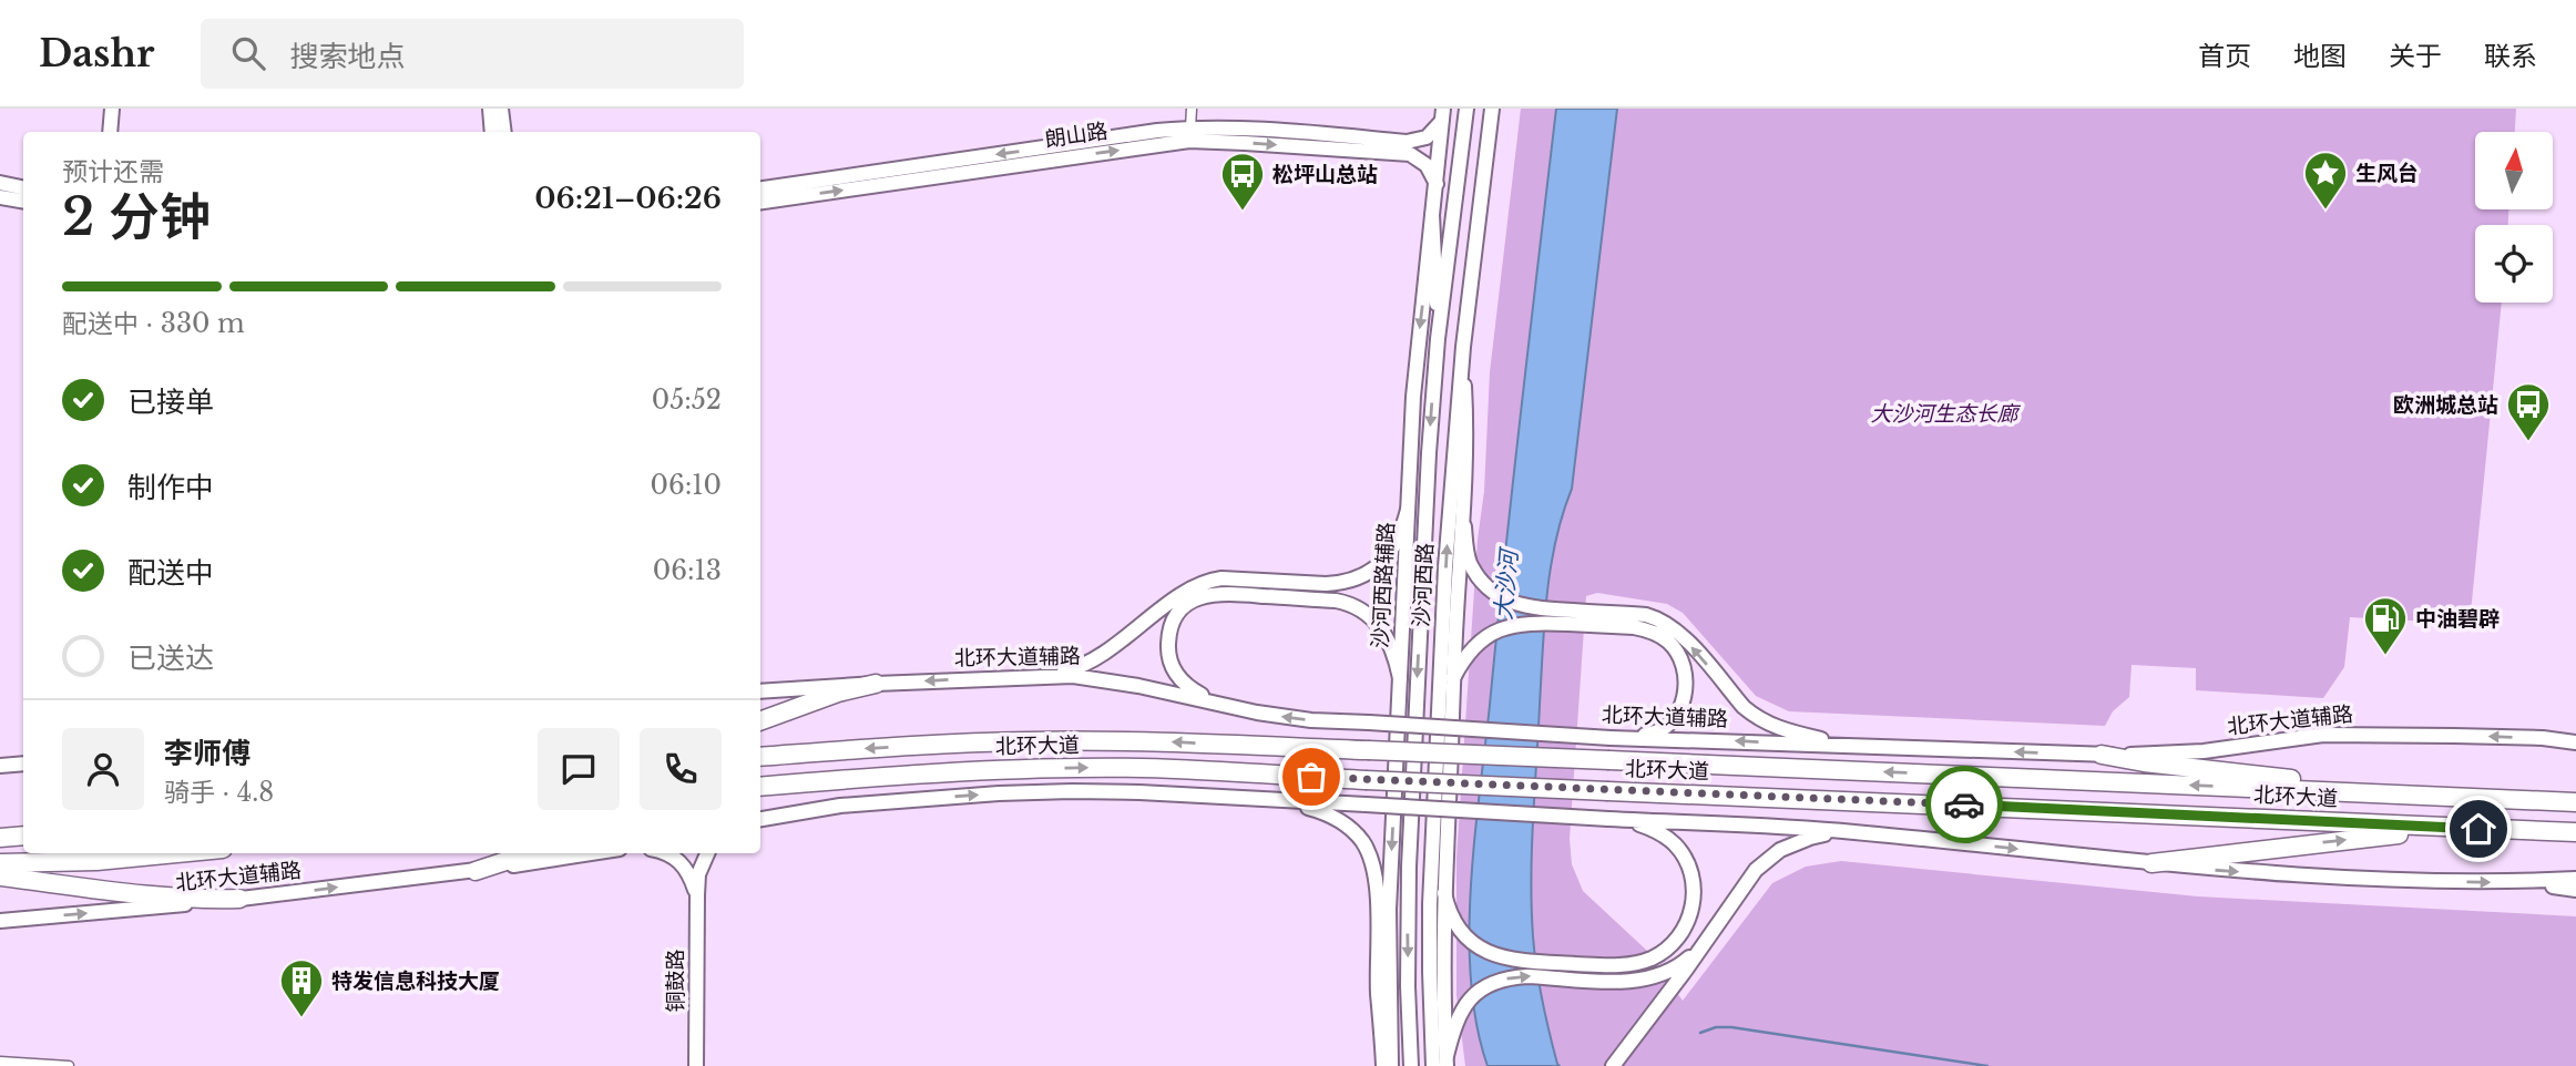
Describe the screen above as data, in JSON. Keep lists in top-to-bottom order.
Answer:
{
  "streets": {
    "highway": ["北环大道"],
    "main road": [
      "朗山路",
      "沙河西路辅路",
      "沙河西路",
      "北环大道辅路",
      "铜鼓路"
    ]
  },
  "crossings": [
    ["朗山路", "沙河西路辅路"]
  ],
  "water": ["大沙河"],
  "parks": ["大沙河生态长廊"],
  "places": {
    "place": ["生风台"],
    "bus stop": ["松坪山总站", "欧洲城总站"],
    "fuel station": ["中油碧辟"],
    "building": ["特发信息科技大厦"]
  },
  "north": "top",
  "page": {
    "header": "Dashr",
    "search": "搜索地点",
    "nav": [
      "首页",
      "地图",
      "关于",
      "联系"
    ],
    "heading": ["2 分钟", "预计还需", "06:21–06:26"],
    "panel": ["李师傅", "骑手 · 4.8"],
    "bar": "配送中 · 330 m",
    "list": [
      ["已接单", "05:52"],
      ["制作中", "06:10"],
      ["配送中", "06:13"],
      "已送达"
    ]
  }
}
